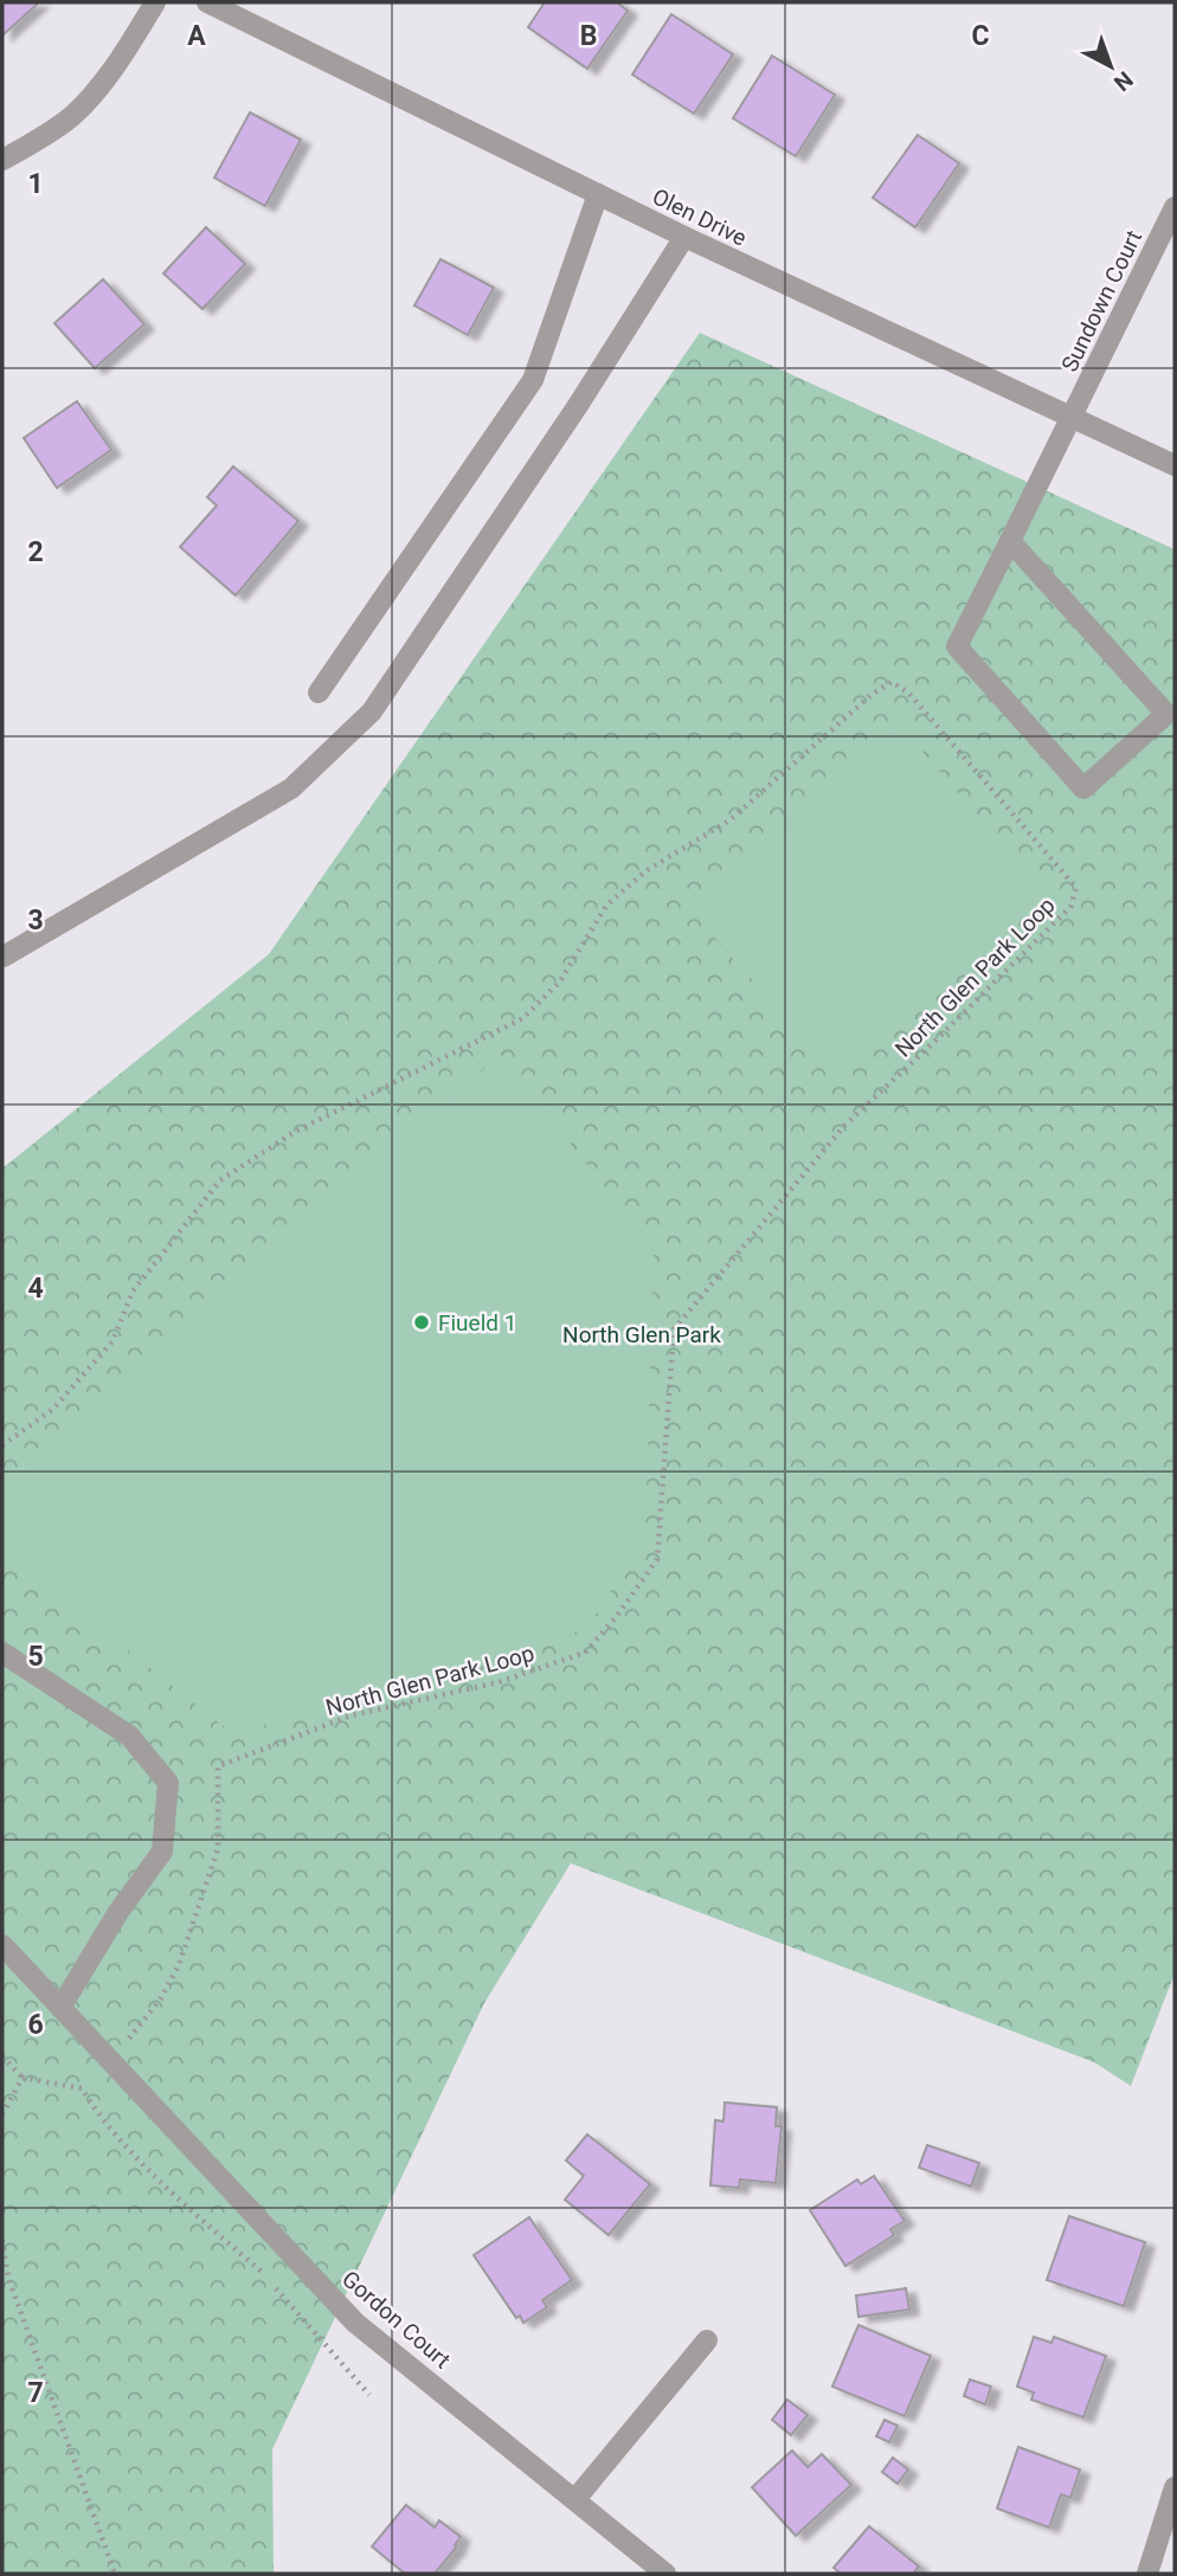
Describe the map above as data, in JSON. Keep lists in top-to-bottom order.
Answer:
{
  "streets": {
    "street": ["Olen Drive", "Sundown Court", "Gordon Court"],
    "path": ["North Glen Park Loop"]
  },
  "crossings": [
    ["Olen Drive", "Sundown Court"],
    ["North Glen Park Loop", "Gordon Court"]
  ],
  "parks": ["North Glen Park"],
  "places": ["Fiueld 1"],
  "north": "bottom right",
  "grid": {
    "columns": ["A", "B", "C"],
    "rows": [
      "1",
      "2",
      "3",
      "4",
      "5",
      "6",
      "7"
    ]
  }
}
